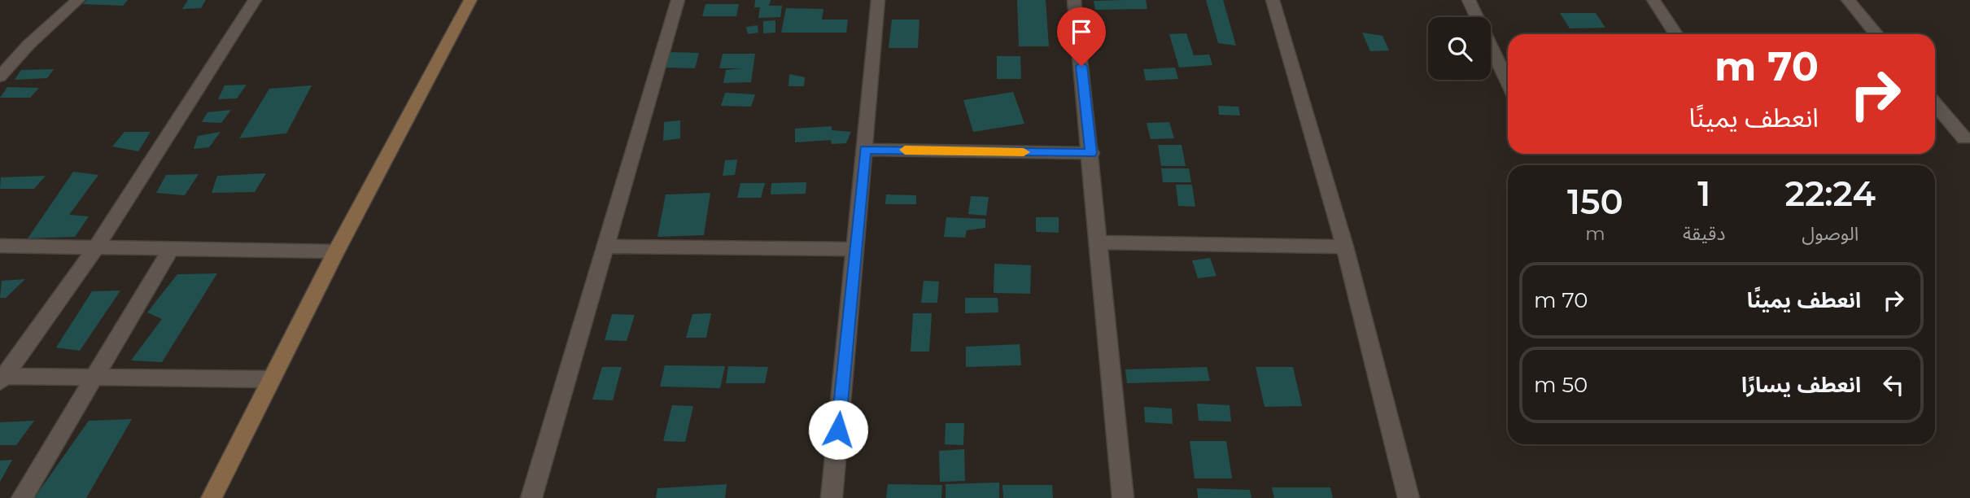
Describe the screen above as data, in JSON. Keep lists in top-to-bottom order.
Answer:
{
  "page": {
    "turn": ["70 m", "انعطف يمينًا"],
    "eta": [
      "22:24",
      "الوصول",
      "1",
      "دقيقة",
      "150",
      "m"
    ],
    "list": [
      {
        "name": "انعطف يمينًا",
        "value": "70 m"
      },
      {
        "name": "انعطف يسارًا",
        "value": "50 m"
      }
    ]
  }
}
